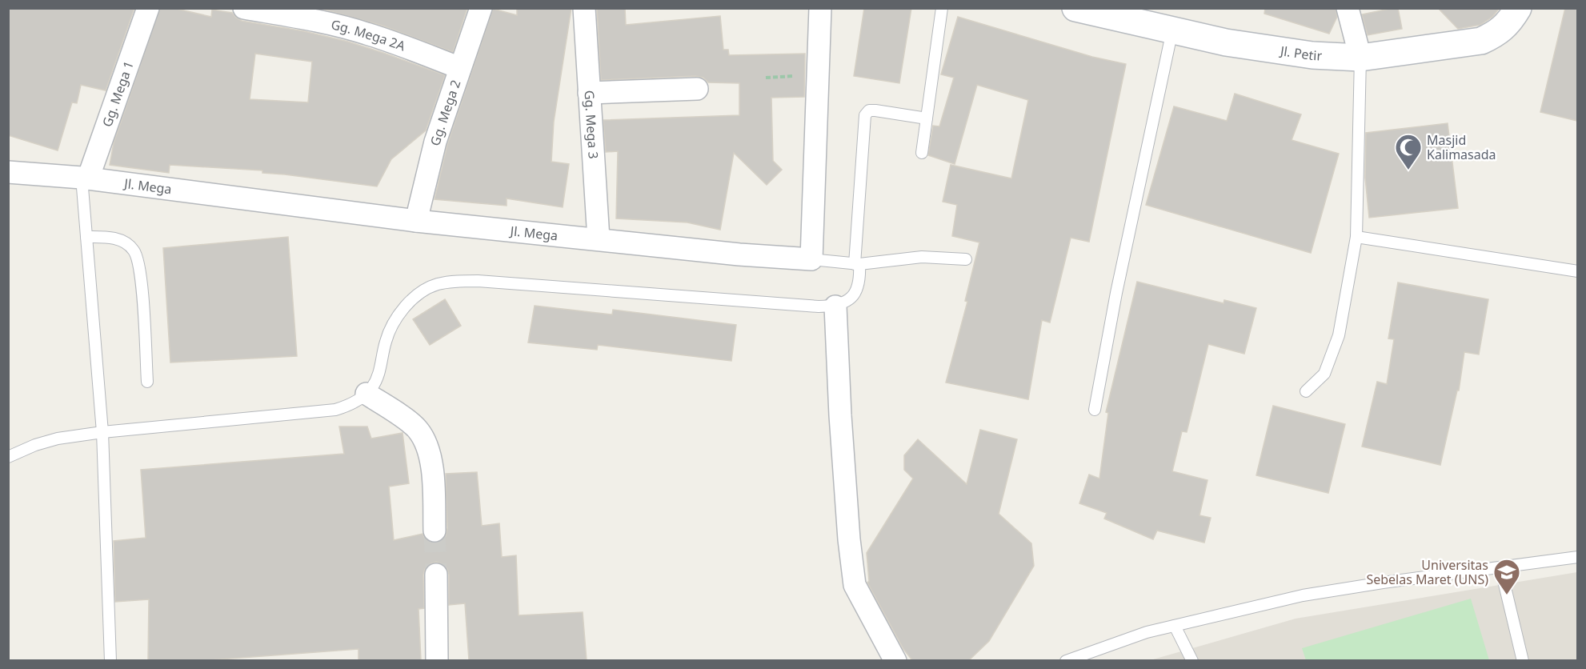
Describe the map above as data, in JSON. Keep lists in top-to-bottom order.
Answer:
{
  "streets": {
    "main road": ["Jl. Petir"],
    "street": [
      "Gg. Mega 2A",
      "Gg. Mega 1",
      "Gg. Mega 2",
      "Gg. Mega 3",
      "Jl. Mega"
    ]
  },
  "crossings": [
    ["Gg. Mega 2A", "Gg. Mega 2"],
    ["Gg. Mega 1", "Jl. Mega"],
    ["Gg. Mega 2", "Jl. Mega"],
    ["Gg. Mega 3", "Jl. Mega"]
  ],
  "places": {
    "mosque": ["Masjid Kalimasada"],
    "school or university": ["Universitas Sebelas Maret (UNS)"]
  }
}
